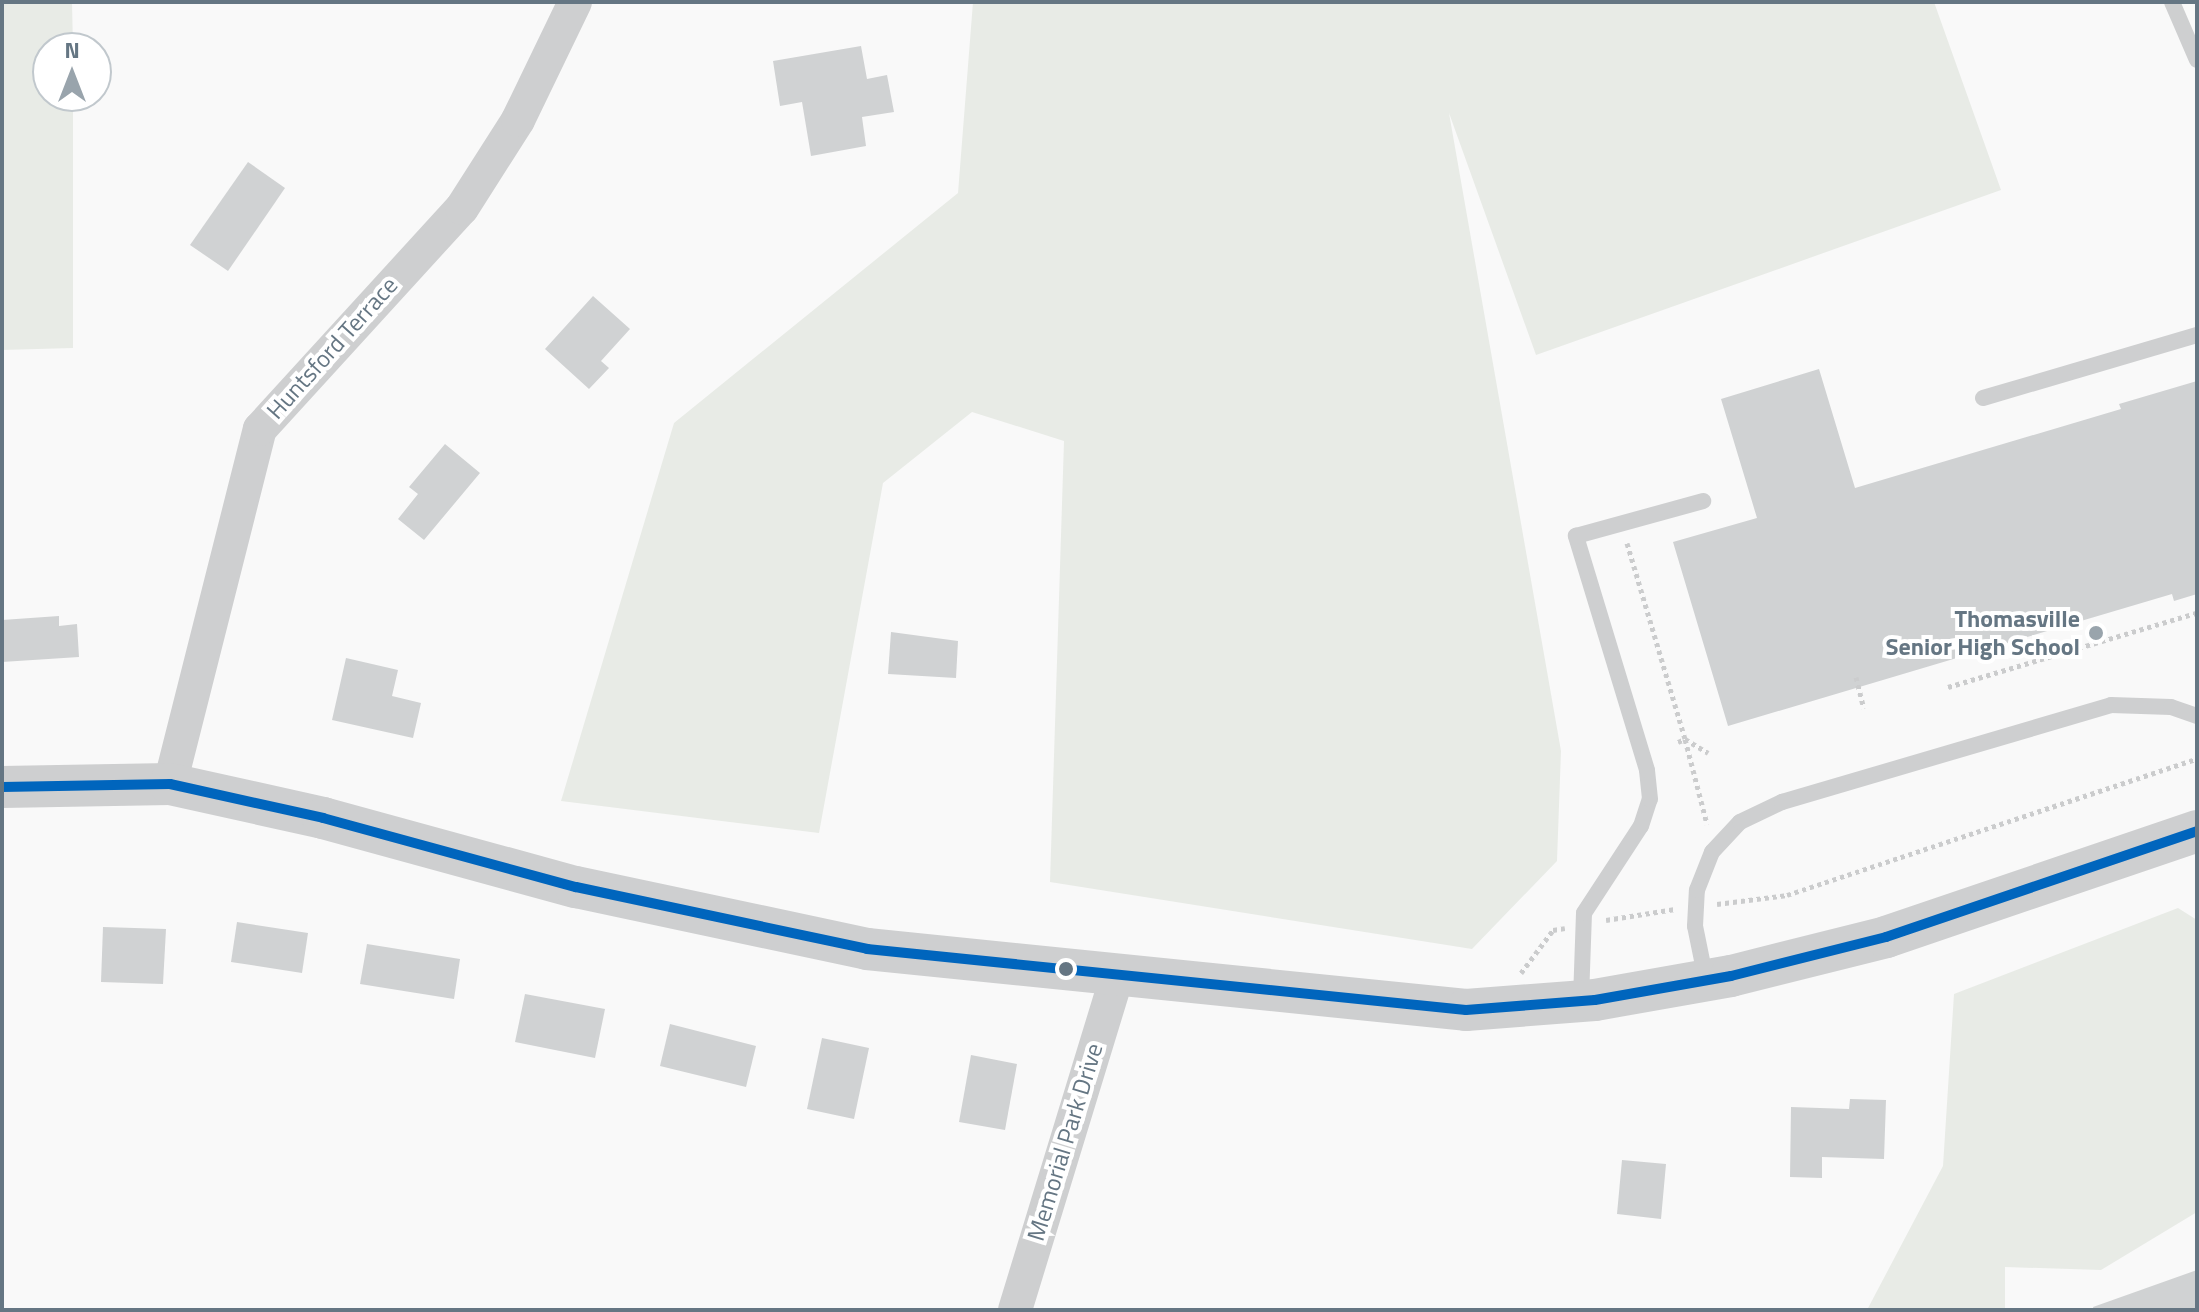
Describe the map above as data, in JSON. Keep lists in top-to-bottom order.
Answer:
{
  "streets": {
    "street": ["Huntsford Terrace", "Memorial Park Drive"]
  },
  "places": ["Thomasville Senior High School"],
  "north": "top"
}
